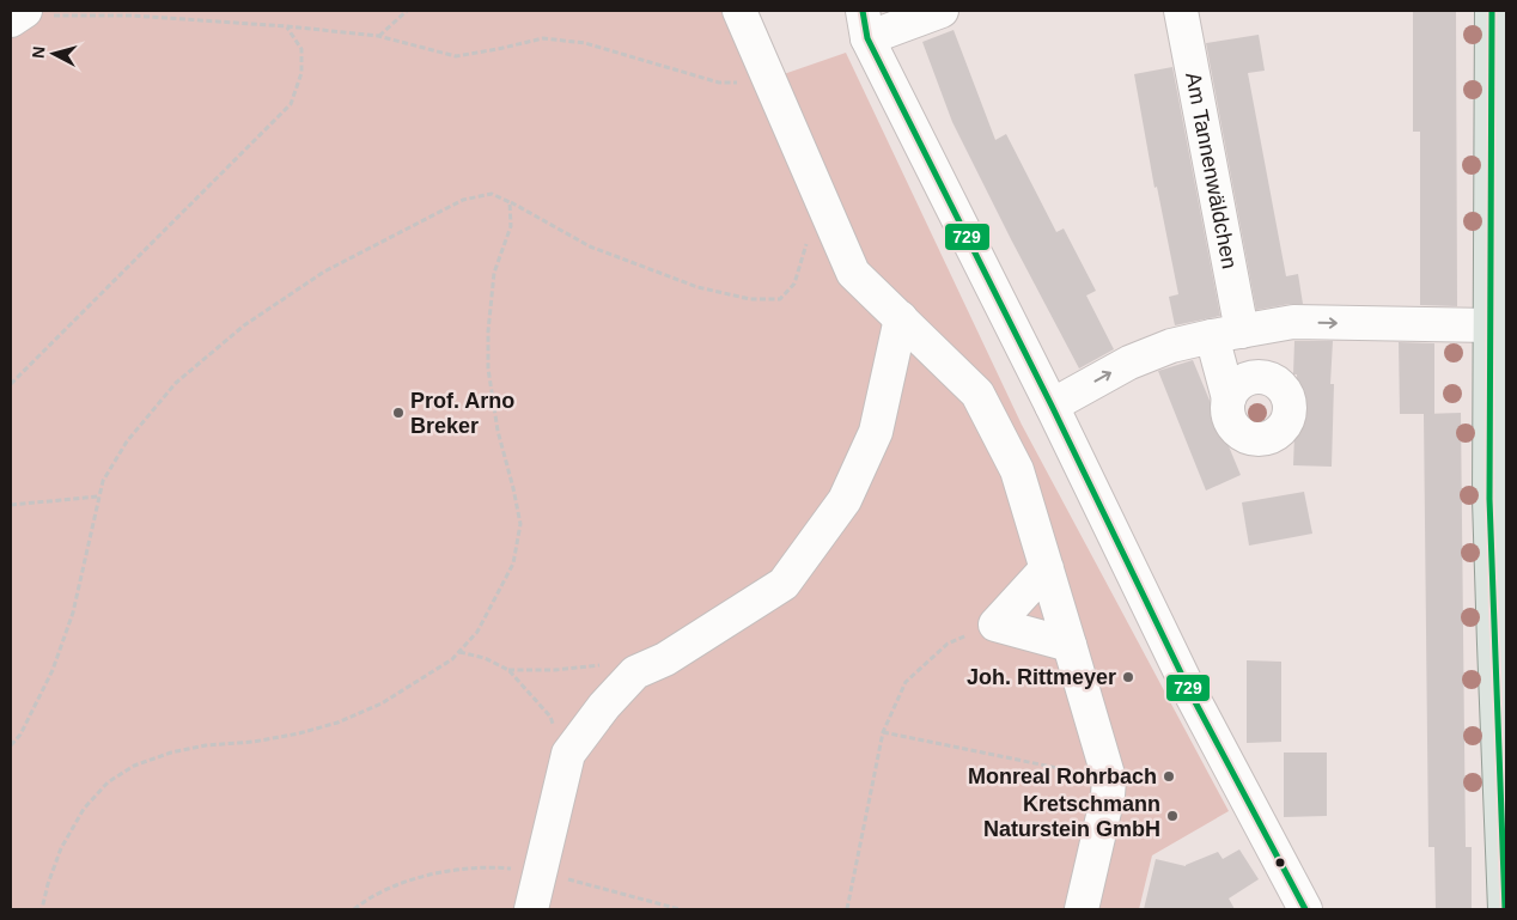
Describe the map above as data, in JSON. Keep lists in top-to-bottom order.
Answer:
{
  "streets": {
    "street": ["Am Tannenwäldchen"]
  },
  "places": [
    "Prof. Arno Breker",
    "Joh. Rittmeyer",
    "Monreal Rohrbach",
    "Kretschmann Naturstein GmbH"
  ],
  "lines": ["transit line 729"],
  "north": "left"
}
